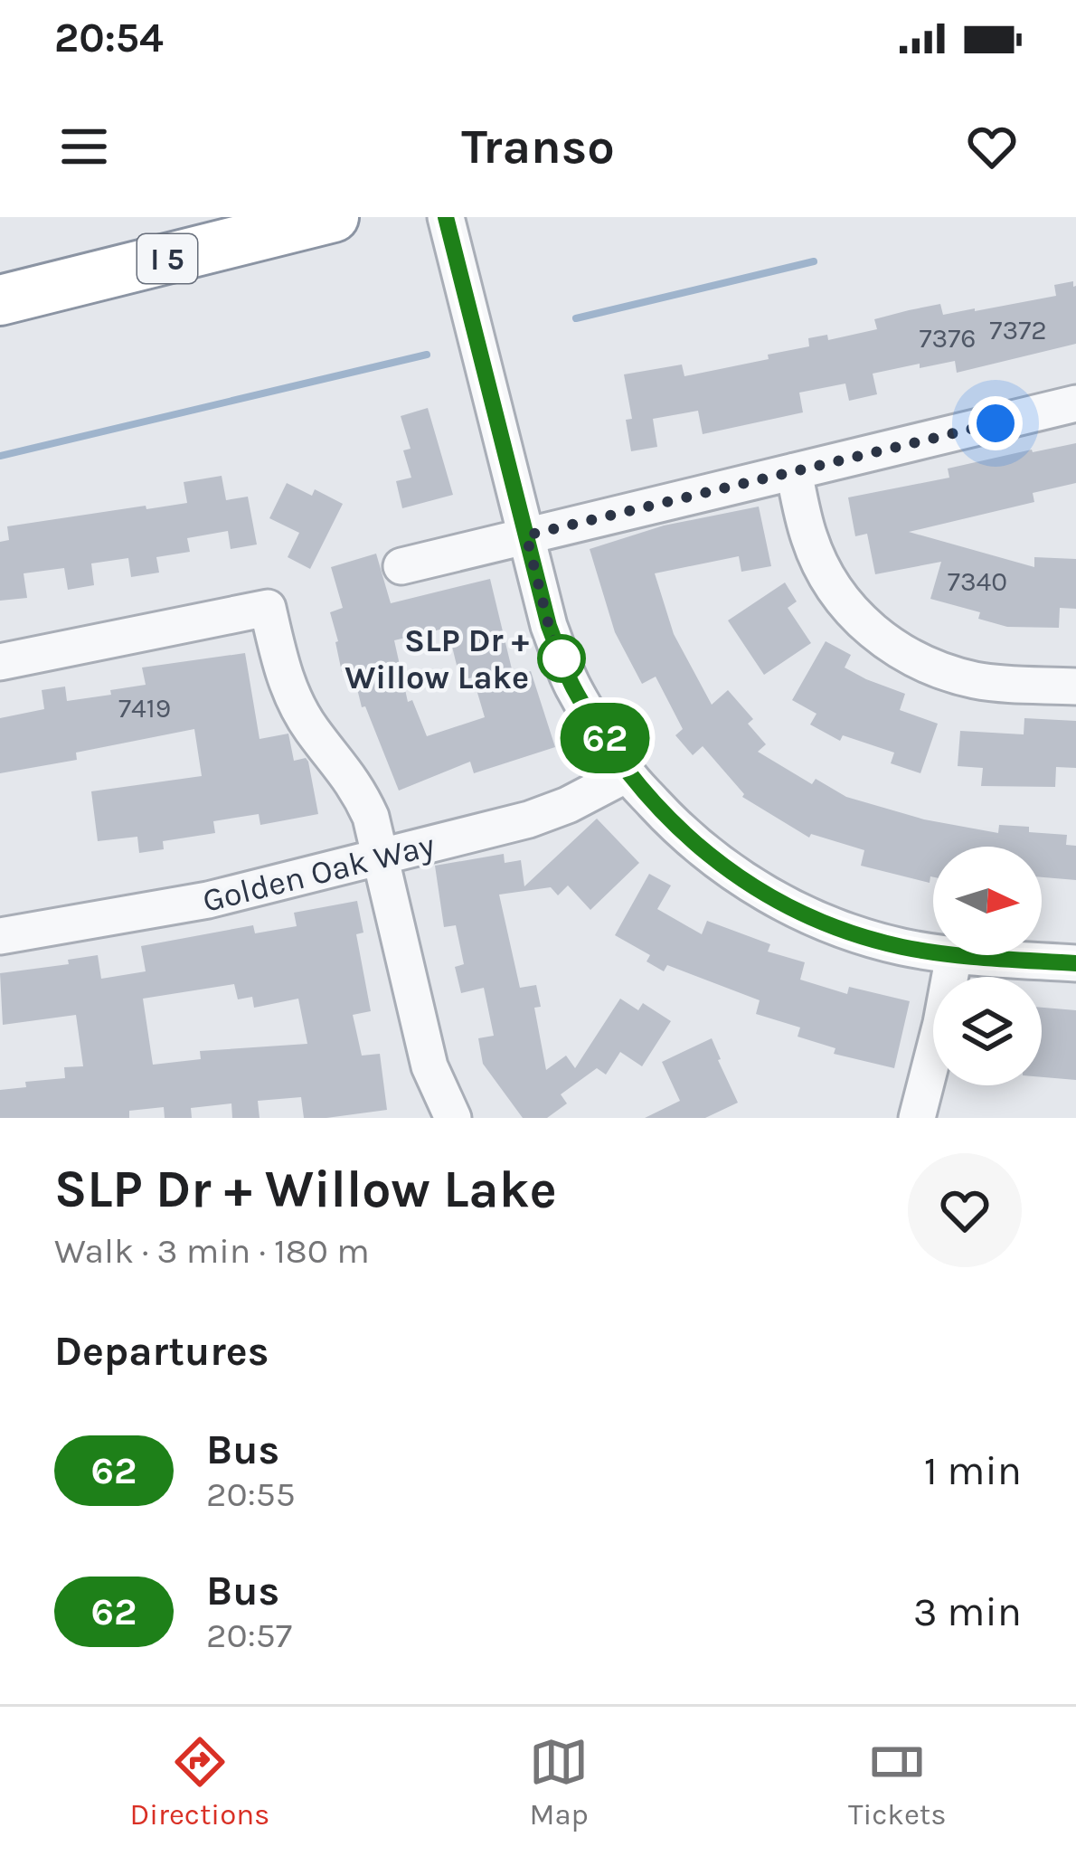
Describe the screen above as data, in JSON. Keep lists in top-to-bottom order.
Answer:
{
  "streets": {
    "highway": ["I 5"],
    "street": ["Golden Oak Way"]
  },
  "places": ["SLP Dr + Willow Lake"],
  "lines": ["bus line 62"],
  "house_numbers": [
    "7372",
    "7376",
    "7340",
    "7419"
  ],
  "north": "right",
  "page": {
    "status": "20:54",
    "header": "Transo",
    "on_map": "62",
    "heading": [
      ["SLP Dr + Willow Lake", "Walk · 3 min · 180 m"],
      "Departures"
    ],
    "list": [
      {
        "mark": "62",
        "name": "Bus",
        "note": "20:55",
        "value": "1 min"
      },
      {
        "mark": "62",
        "name": "Bus",
        "note": "20:57",
        "value": "3 min"
      }
    ],
    "tabs": ["Directions", "Map", "Tickets"]
  }
}
